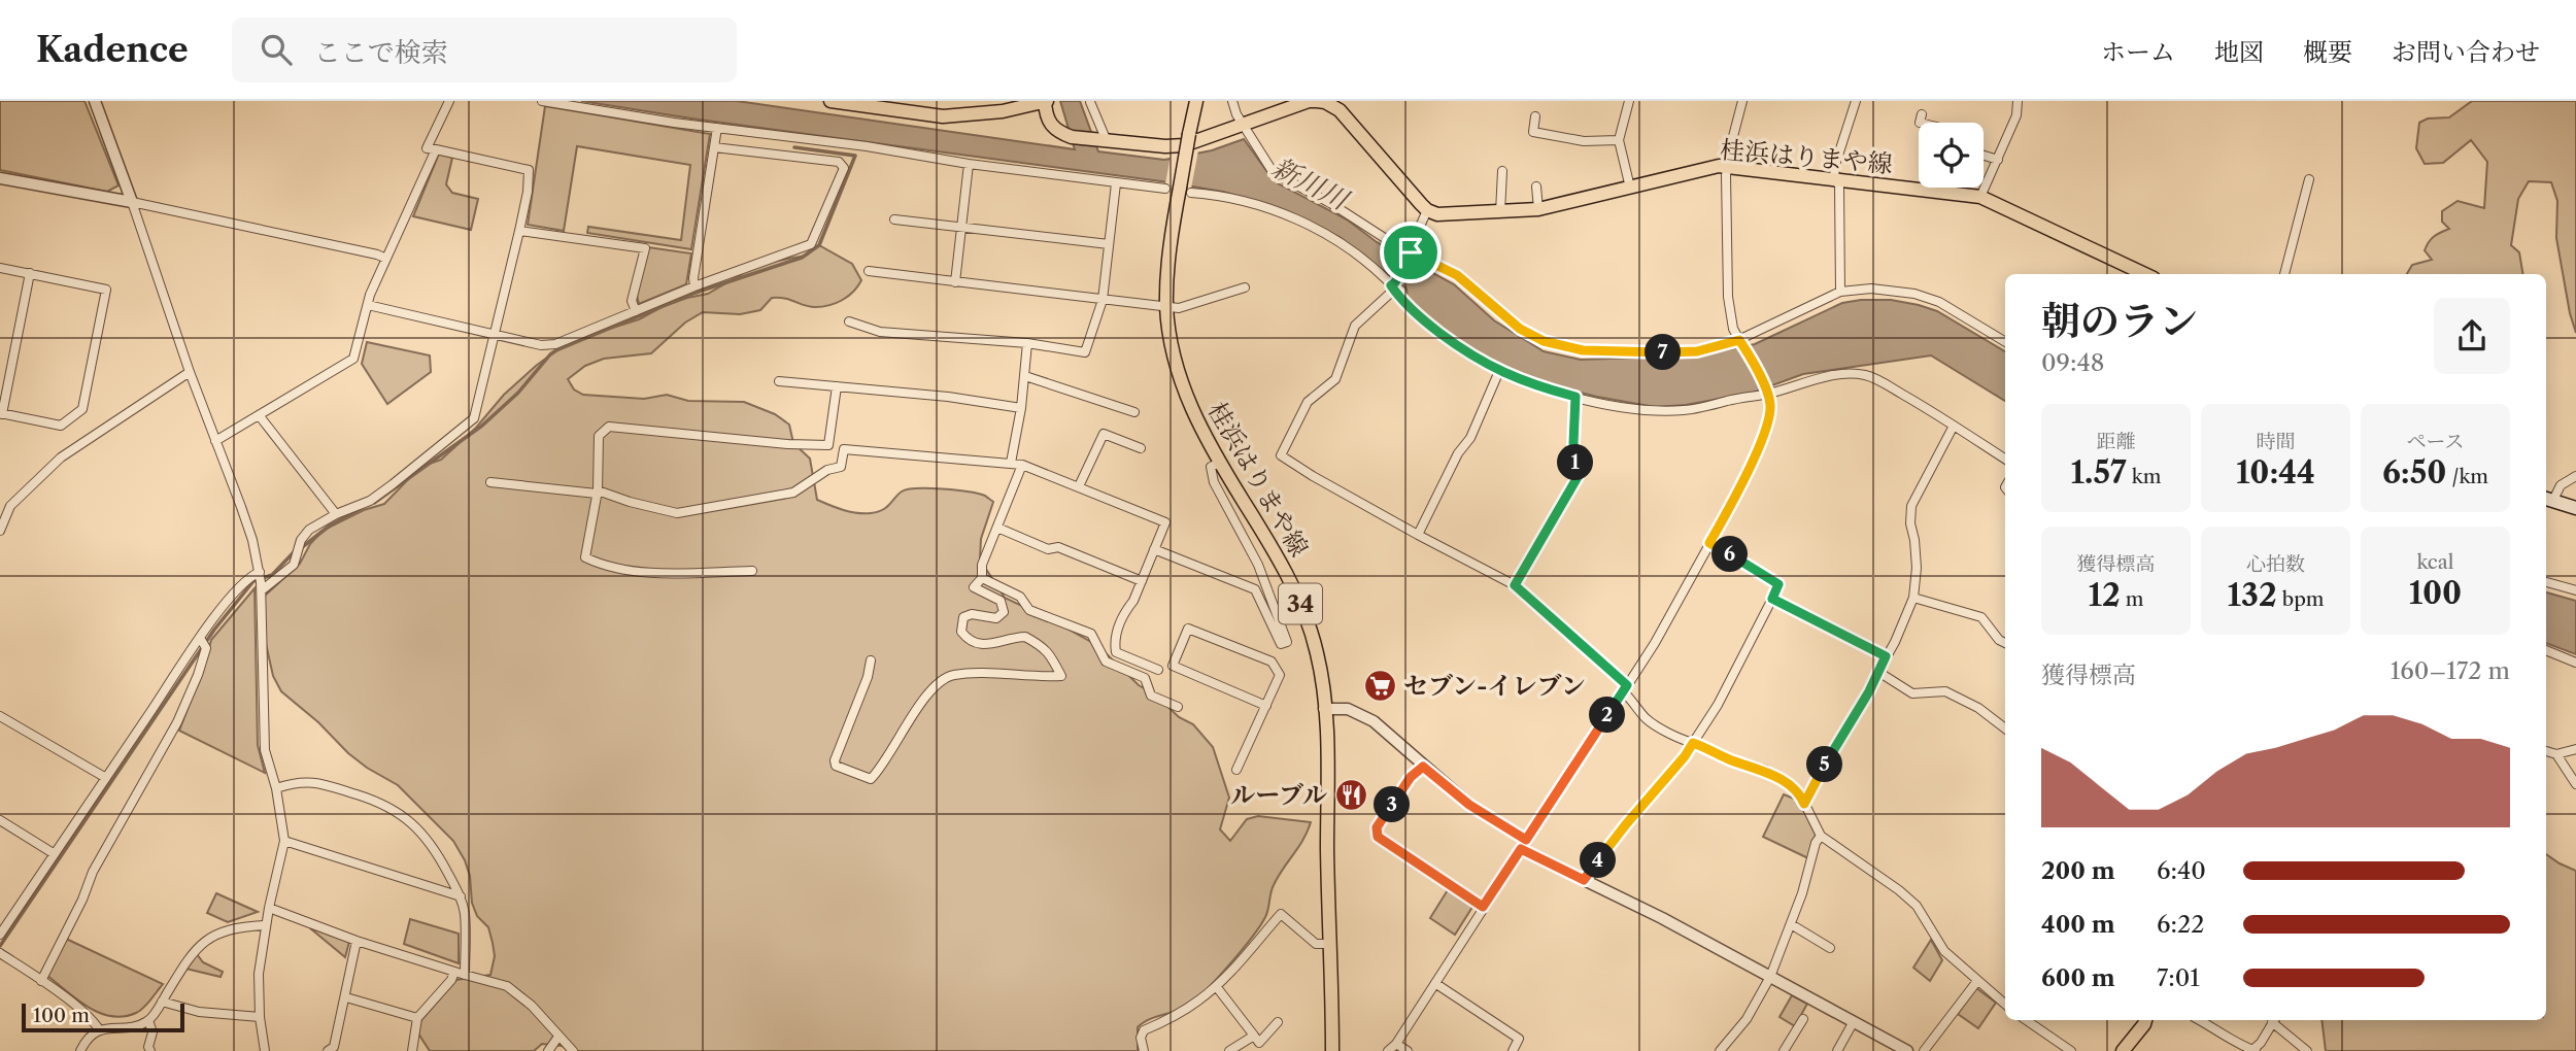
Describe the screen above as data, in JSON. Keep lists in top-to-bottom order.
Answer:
{
  "streets": {
    "main road": ["桂浜はりまや線", "34"]
  },
  "water": ["新川川"],
  "places": {
    "supermarket": ["セブン-イレブン"],
    "restaurant": ["ルーブル"]
  },
  "scale_bar": "100 m",
  "page": {
    "header": "Kadence",
    "search": "ここで検索",
    "nav": [
      "ホーム",
      "地図",
      "概要",
      "お問い合わせ"
    ],
    "heading": ["朝のラン", "09:48"],
    "pins": [
      "7",
      "1",
      "6",
      "2",
      "5",
      "3",
      "4"
    ],
    "stats": [
      ["距離", "1.57 km"],
      ["時間", "10:44"],
      ["ペース", "6:50 /km"],
      ["獲得標高", "12 m"],
      ["心拍数", "132 bpm"],
      ["kcal", "100"]
    ],
    "chart": ["獲得標高", "160–172 m"],
    "list": [
      {
        "name": "200 m",
        "note": "6:40"
      },
      {
        "name": "400 m",
        "note": "6:22"
      },
      {
        "name": "600 m",
        "note": "7:01"
      }
    ],
    "scale": "100 m"
  }
}
